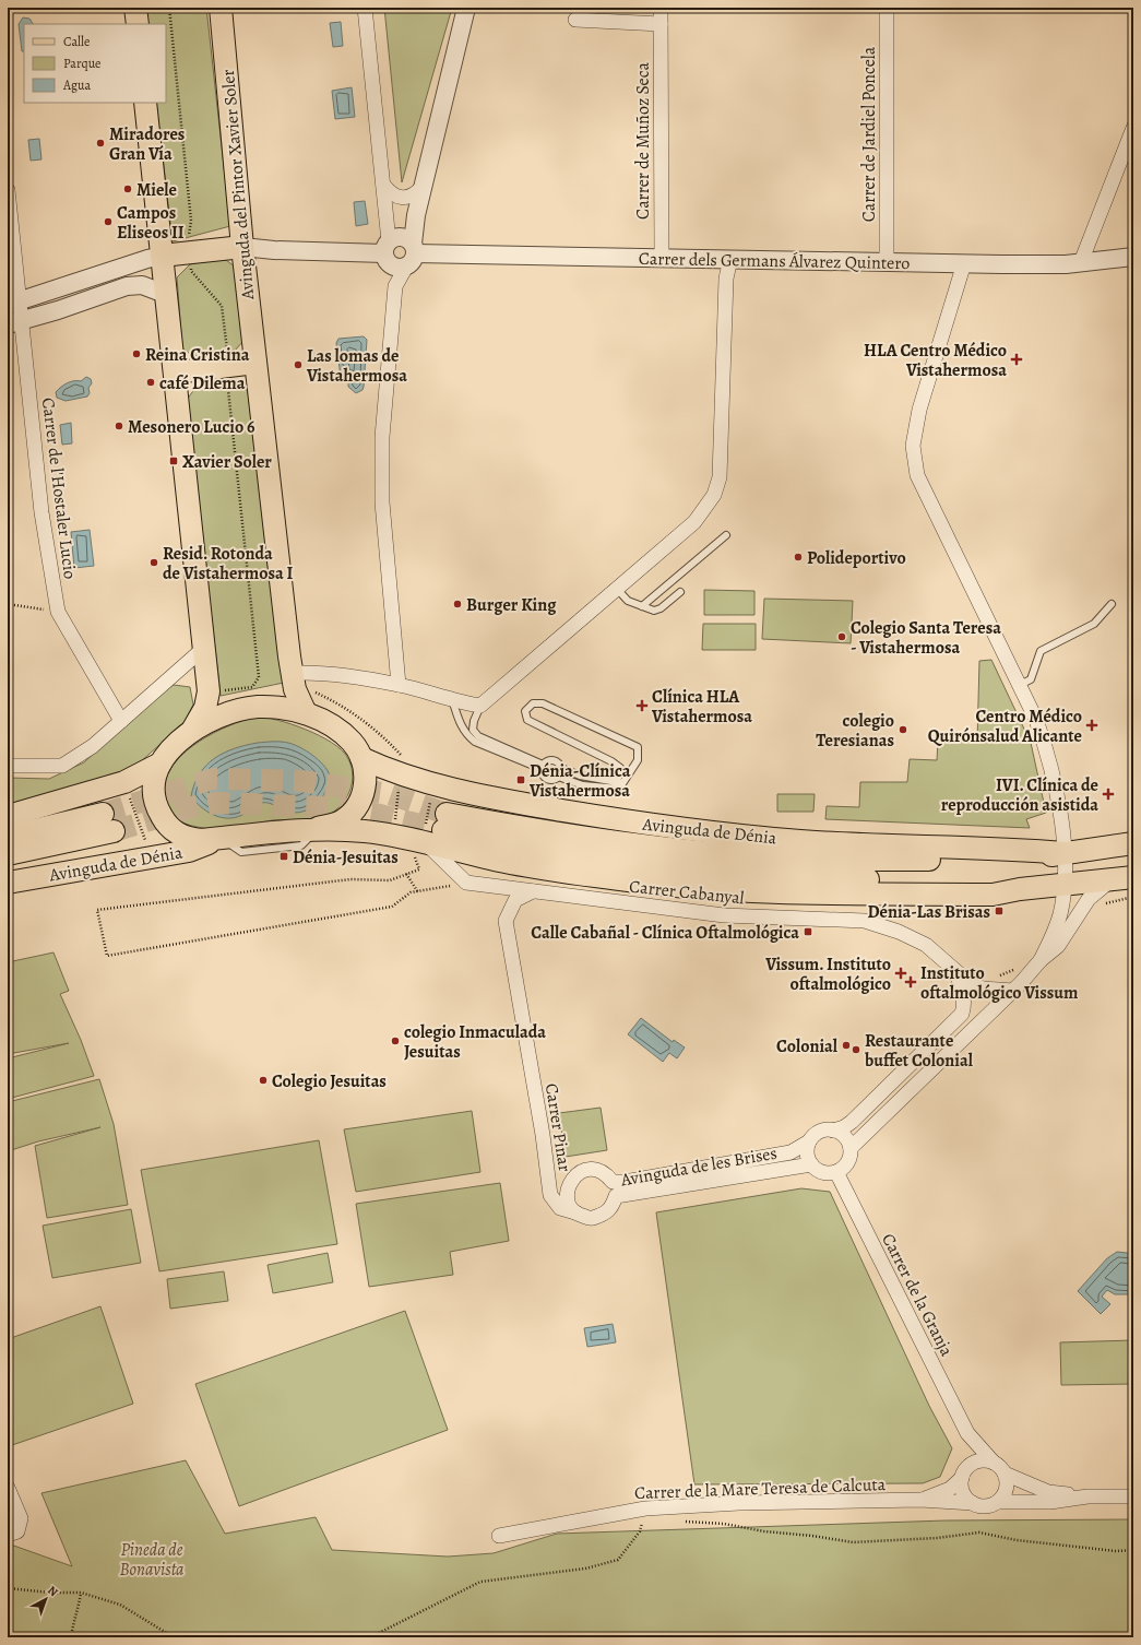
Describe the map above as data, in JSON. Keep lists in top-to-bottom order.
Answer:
{
  "streets": {
    "main road": ["Avinguda del Pintor Xavier Soler", "Carrer dels Germans Álvarez Quintero", "Avinguda de Dénia"],
    "street": [
      "Carrer de Jardiel Poncela",
      "Carrer de Muñoz Seca",
      "Carrer de l'Hostaler Lucio",
      "Carrer Cabanyal",
      "Carrer Pinar",
      "Avinguda de les Brises",
      "Carrer de la Granja",
      "Carrer de la Mare Teresa de Calcuta"
    ]
  },
  "crossings": [
    ["Carrer de Jardiel Poncela", "Carrer dels Germans Álvarez Quintero"],
    ["Carrer de Muñoz Seca", "Carrer dels Germans Álvarez Quintero"],
    ["Avinguda del Pintor Xavier Soler", "Carrer dels Germans Álvarez Quintero"],
    ["Avinguda del Pintor Xavier Soler", "Avinguda de Dénia"],
    ["Carrer Cabanyal", "Carrer Pinar"],
    ["Carrer Pinar", "Avinguda de les Brises"],
    ["Avinguda de les Brises", "Carrer de la Granja"],
    ["Carrer de la Granja", "Carrer de la Mare Teresa de Calcuta"]
  ],
  "parks": ["Pineda de Bonavista"],
  "places": {
    "other": [
      "Miradores Gran Vía",
      "Miele",
      "Campos Eliseos II",
      "Reina Cristina",
      "Las lomas de Vistahermosa",
      "café Dilema",
      "Mesonero Lucio 6",
      "Polideportivo",
      "Resid. Rotonda de Vistahermosa I",
      "Burger King",
      "Colegio Santa Teresa - Vistahermosa",
      "colegio Teresianas",
      "colegio Inmaculada Jesuitas",
      "Colonial",
      "Restaurante buffet Colonial",
      "Colegio Jesuitas"
    ],
    "health": [
      "HLA Centro Médico Vistahermosa",
      "Clínica HLA Vistahermosa",
      "Centro Médico Quirónsalud Alicante",
      "IVI. Clínica de reproducción asistida",
      "Vissum. Instituto oftalmológico",
      "Instituto oftalmológico Vissum"
    ],
    "transit": [
      "Xavier Soler",
      "Dénia-Clínica Vistahermosa",
      "Dénia-Jesuitas",
      "Dénia-Las Brisas",
      "Calle Cabañal - Clínica Oftalmológica"
    ]
  },
  "legend": ["Calle", "Parque", "Agua"],
  "north": "top right"
}
